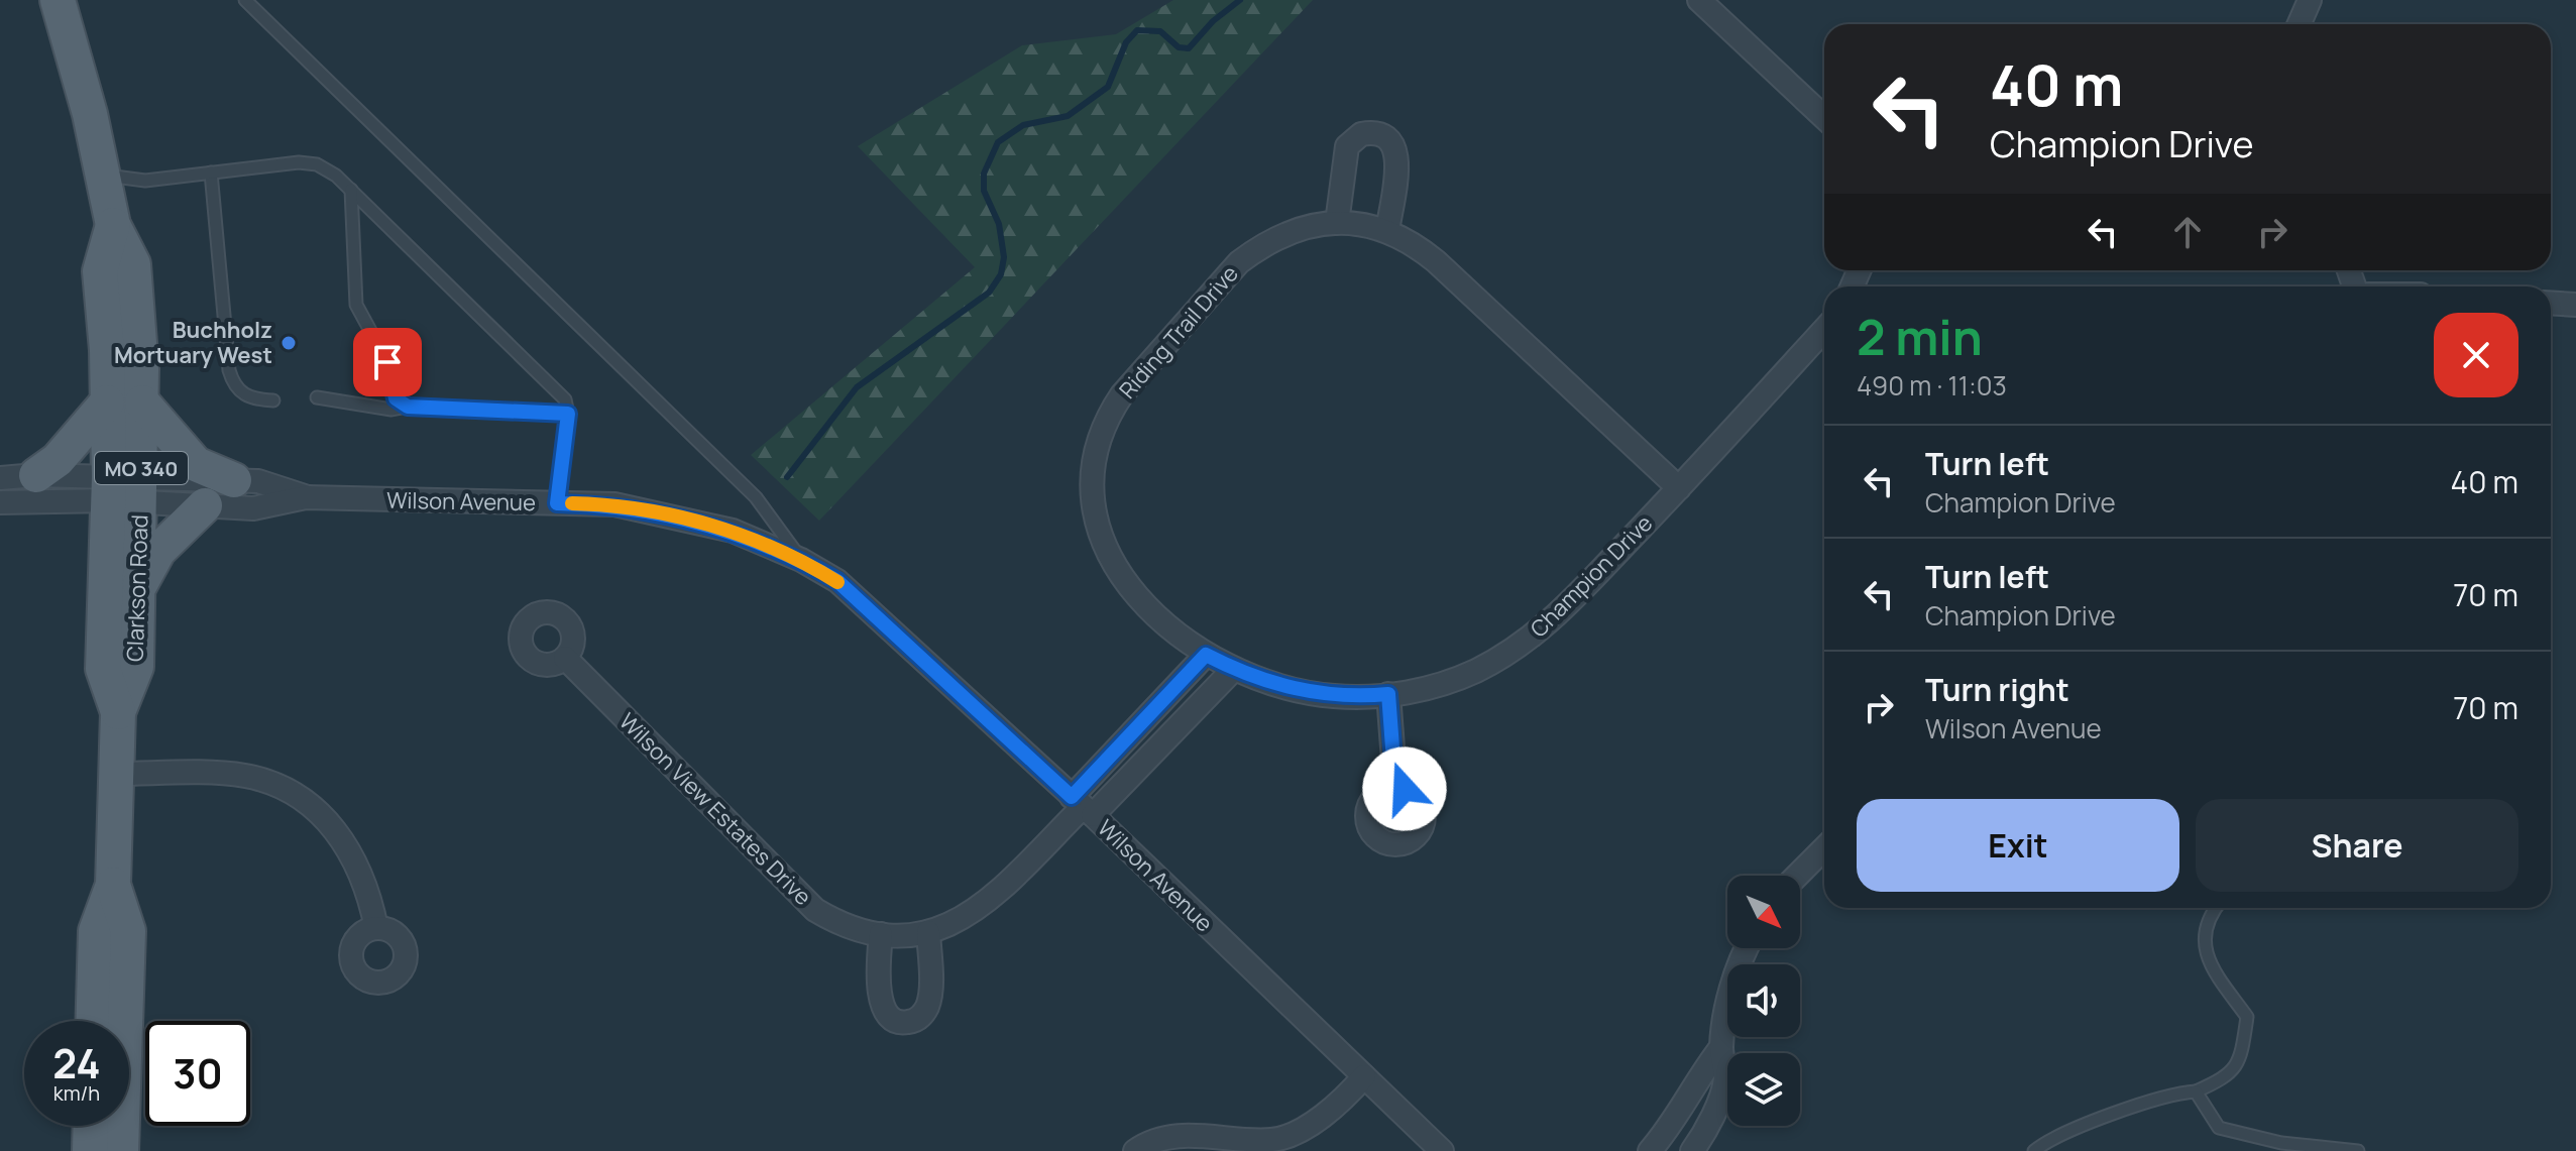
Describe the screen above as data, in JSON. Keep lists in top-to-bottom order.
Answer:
{
  "streets": {
    "main road": ["MO 340", "Clarkson Road"],
    "street": [
      "Riding Trail Drive",
      "Wilson Avenue",
      "Champion Drive",
      "Wilson View Estates Drive"
    ]
  },
  "crossings": [
    ["Riding Trail Drive", "Champion Drive"],
    ["Wilson Avenue", "Clarkson Road"],
    ["Wilson Avenue", "Wilson View Estates Drive"]
  ],
  "places": ["Buchholz Mortuary West"],
  "north": "bottom right",
  "page": {
    "turn": ["40 m", "Champion Drive"],
    "heading": ["2 min", "490 m · 11:03"],
    "list": [
      {
        "name": "Turn left",
        "note": "Champion Drive",
        "value": "40 m"
      },
      {
        "name": "Turn left",
        "note": "Champion Drive",
        "value": "70 m"
      },
      {
        "name": "Turn right",
        "note": "Wilson Avenue",
        "value": "70 m"
      }
    ],
    "buttons": ["Exit", "Share"],
    "speed": "24 km/h",
    "limit": "30"
  }
}
